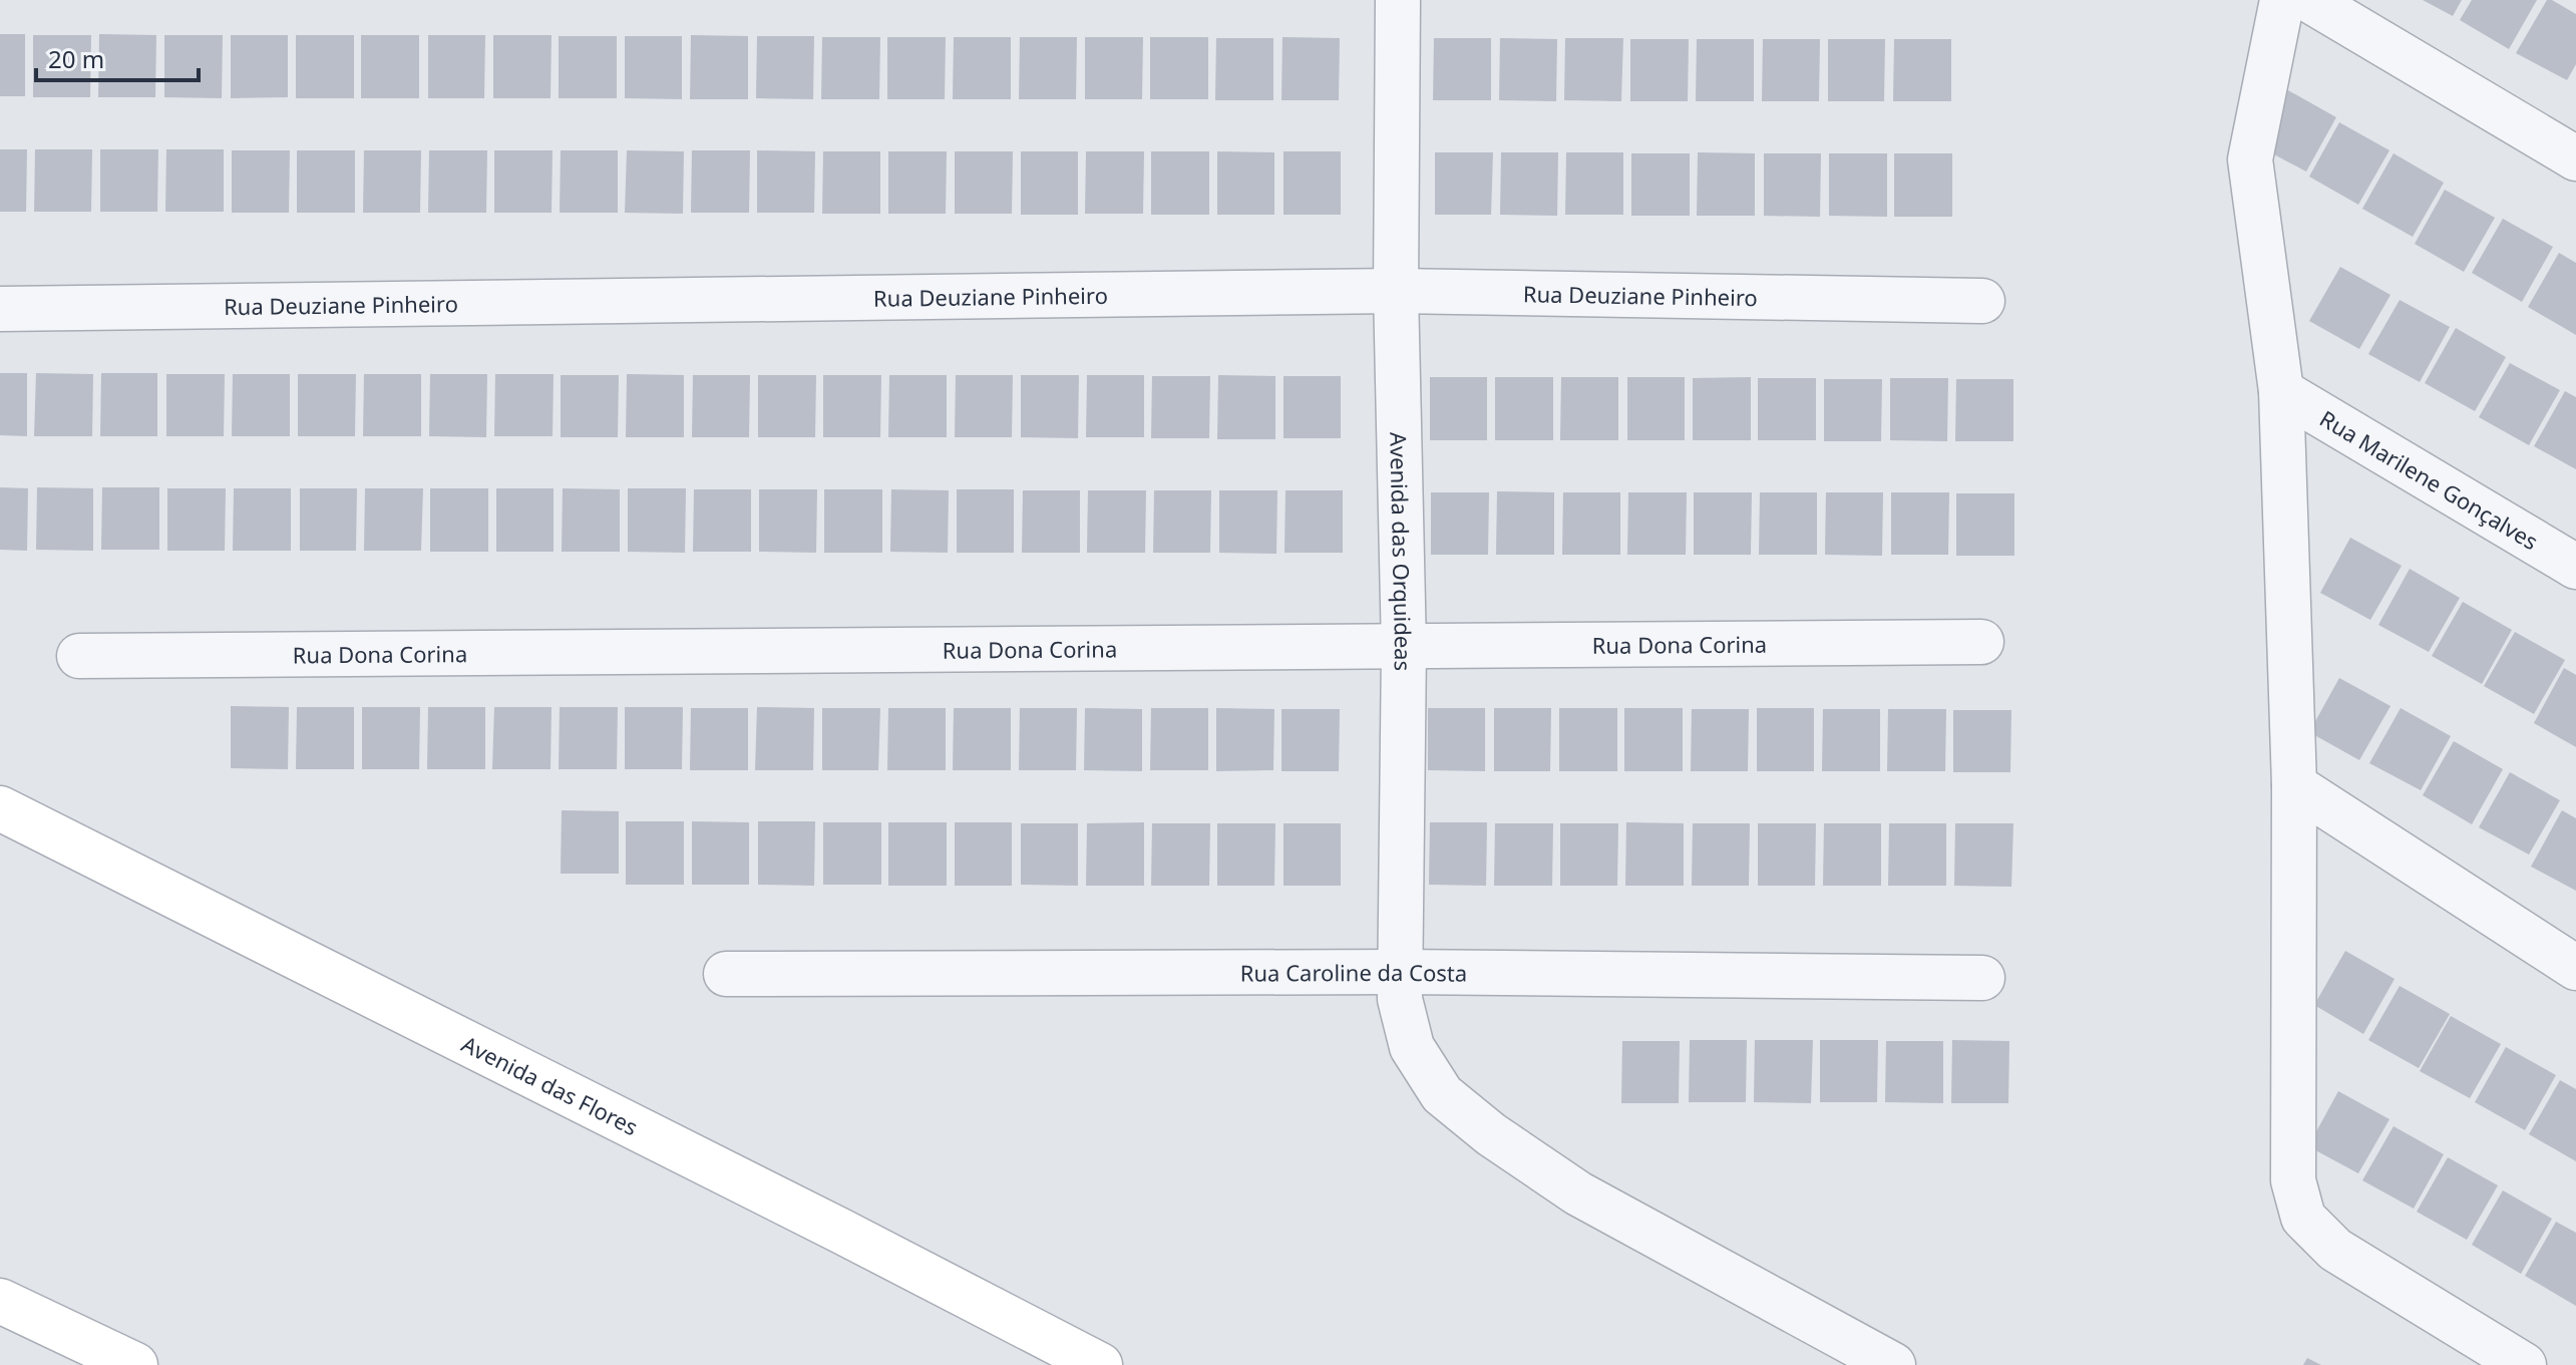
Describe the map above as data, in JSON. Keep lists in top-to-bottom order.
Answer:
{
  "streets": {
    "main road": ["Avenida das Flores"],
    "street": [
      "Rua Deuziane Pinheiro",
      "Rua Marilene Gonçalves",
      "Avenida das Orquideas",
      "Rua Dona Corina",
      "Rua Caroline da Costa"
    ]
  },
  "crossings": [
    ["Rua Deuziane Pinheiro", "Avenida das Orquideas"],
    ["Avenida das Orquideas", "Rua Dona Corina"],
    ["Avenida das Orquideas", "Rua Caroline da Costa"]
  ],
  "scale_bar": "20 m"
}
